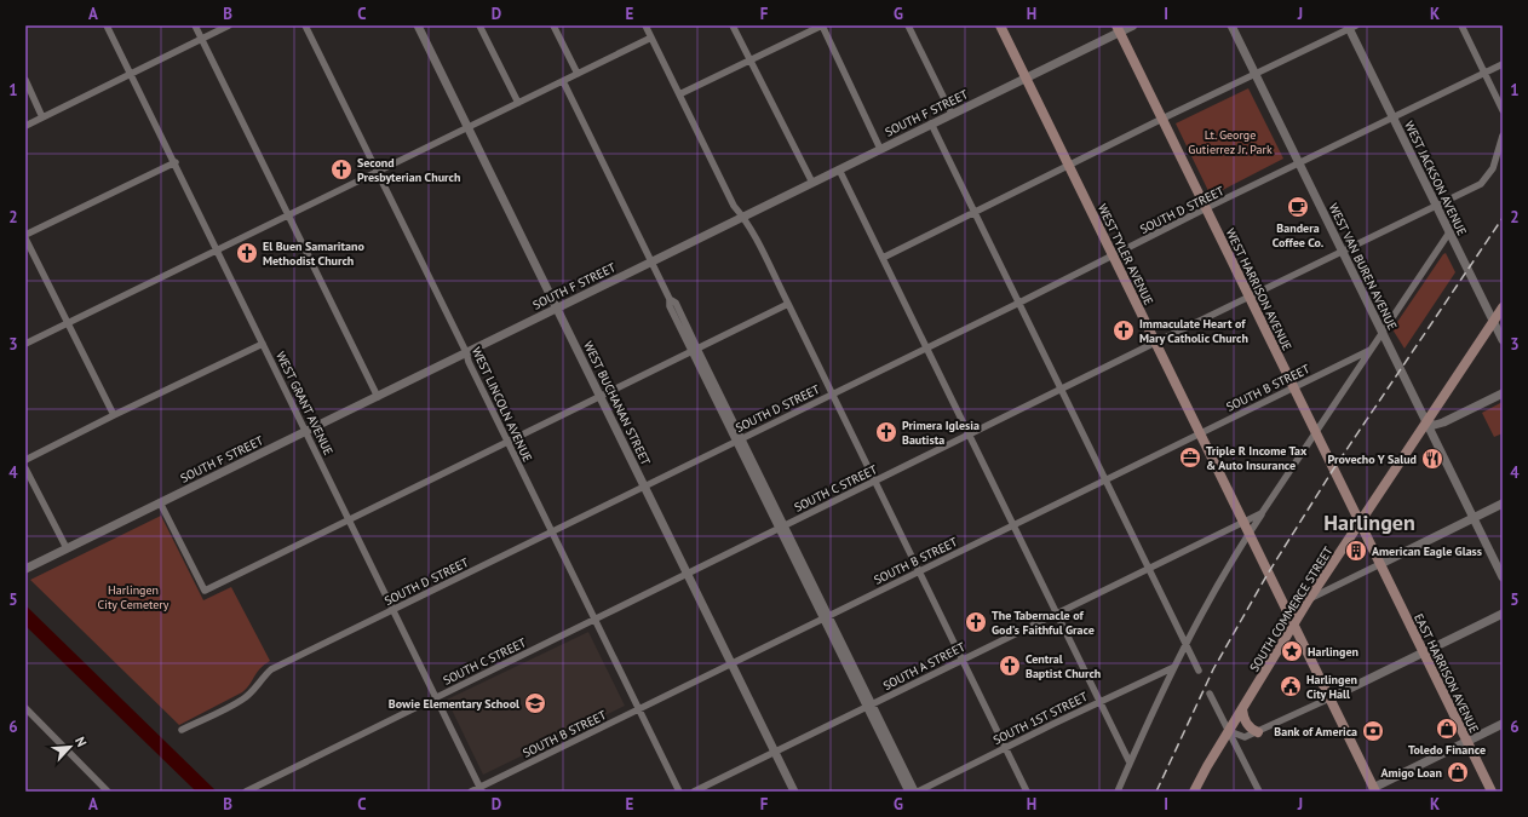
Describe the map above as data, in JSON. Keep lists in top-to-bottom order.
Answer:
{
  "streets": {
    "main road": [
      "WEST TYLER AVENUE",
      "WEST HARRISON AVENUE",
      "SOUTH COMMERCE STREET",
      "EAST HARRISON AVENUE"
    ],
    "street": [
      "SOUTH F STREET",
      "WEST JACKSON AVENUE",
      "SOUTH D STREET",
      "WEST VAN BUREN AVENUE",
      "SOUTH B STREET",
      "WEST GRANT AVENUE",
      "WEST BUCHANAN STREET",
      "WEST LINCOLN AVENUE",
      "SOUTH C STREET",
      "SOUTH A STREET",
      "SOUTH 1ST STREET"
    ]
  },
  "crossings": [
    ["SOUTH F STREET", "WEST TYLER AVENUE"],
    ["SOUTH F STREET", "WEST HARRISON AVENUE"],
    ["SOUTH F STREET", "WEST GRANT AVENUE"],
    ["SOUTH F STREET", "WEST BUCHANAN STREET"],
    ["SOUTH F STREET", "WEST LINCOLN AVENUE"],
    ["WEST JACKSON AVENUE", "SOUTH D STREET"],
    ["WEST JACKSON AVENUE", "SOUTH C STREET"],
    ["WEST JACKSON AVENUE", "SOUTH COMMERCE STREET"],
    ["SOUTH D STREET", "WEST TYLER AVENUE"],
    ["SOUTH D STREET", "WEST VAN BUREN AVENUE"],
    ["SOUTH D STREET", "WEST HARRISON AVENUE"],
    ["SOUTH D STREET", "WEST GRANT AVENUE"],
    ["SOUTH D STREET", "WEST BUCHANAN STREET"],
    ["SOUTH D STREET", "WEST LINCOLN AVENUE"],
    ["WEST TYLER AVENUE", "SOUTH B STREET"],
    ["WEST TYLER AVENUE", "SOUTH C STREET"],
    ["WEST TYLER AVENUE", "SOUTH COMMERCE STREET"],
    ["WEST TYLER AVENUE", "SOUTH A STREET"],
    ["WEST VAN BUREN AVENUE", "SOUTH C STREET"],
    ["WEST VAN BUREN AVENUE", "SOUTH COMMERCE STREET"],
    ["WEST HARRISON AVENUE", "SOUTH B STREET"],
    ["WEST HARRISON AVENUE", "SOUTH C STREET"],
    ["WEST HARRISON AVENUE", "SOUTH COMMERCE STREET"],
    ["WEST HARRISON AVENUE", "EAST HARRISON AVENUE"],
    ["SOUTH B STREET", "WEST GRANT AVENUE"],
    ["SOUTH B STREET", "WEST BUCHANAN STREET"],
    ["SOUTH B STREET", "WEST LINCOLN AVENUE"],
    ["WEST GRANT AVENUE", "SOUTH C STREET"],
    ["WEST BUCHANAN STREET", "SOUTH C STREET"],
    ["WEST BUCHANAN STREET", "SOUTH A STREET"],
    ["WEST LINCOLN AVENUE", "SOUTH C STREET"]
  ],
  "districts": ["Harlingen"],
  "parks": ["Lt. George Gutierrez Jr. Park", "Harlingen City Cemetery"],
  "places": {
    "church": [
      "Second Presbyterian Church",
      "El Buen Samaritano Methodist Church",
      "Immaculate Heart of Mary Catholic Church",
      "Primera Iglesia Bautista",
      "The Tabernacle of God's Faithful Grace",
      "Central Baptist Church"
    ],
    "cafe": ["Bandera Coffee Co."],
    "office": ["Triple R Income Tax & Auto Insurance"],
    "restaurant": ["Provecho Y Salud"],
    "building": ["American Eagle Glass"],
    "place": ["Harlingen"],
    "public building": ["Harlingen City Hall"],
    "school or university": ["Bowie Elementary School"],
    "shop": ["Toledo Finance", "Amigo Loan"],
    "bank": ["Bank of America"]
  },
  "north": "top right",
  "grid": {
    "columns": [
      "A",
      "B",
      "C",
      "D",
      "E",
      "F",
      "G",
      "H",
      "I",
      "J",
      "K"
    ],
    "rows": [
      "1",
      "2",
      "3",
      "4",
      "5",
      "6"
    ]
  }
}
